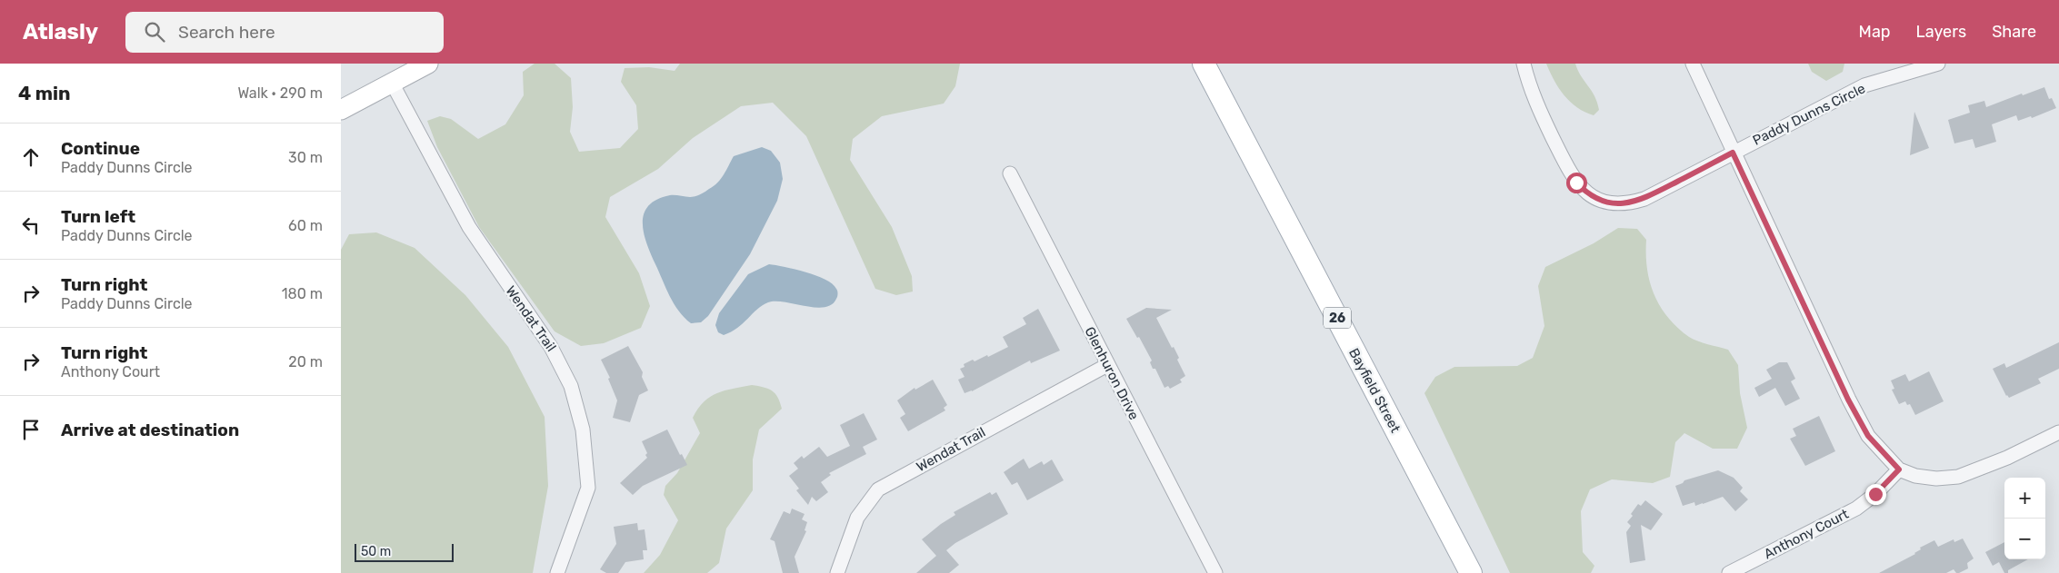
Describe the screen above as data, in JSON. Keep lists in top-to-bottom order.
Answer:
{
  "streets": {
    "main road": ["26", "Bayfield Street"],
    "street": [
      "Paddy Dunns Circle",
      "Wendat Trail",
      "Glenhuron Drive",
      "Anthony Court"
    ]
  },
  "crossings": [
    ["Wendat Trail", "Glenhuron Drive"]
  ],
  "scale_bar": "50 m",
  "page": {
    "header": "Atlasly",
    "search": "Search here",
    "nav": ["Map", "Layers", "Share"],
    "heading": ["4 min", "Walk · 290 m"],
    "list": [
      ["Continue", "Paddy Dunns Circle", "30 m"],
      ["Turn left", "Paddy Dunns Circle", "60 m"],
      ["Turn right", "Paddy Dunns Circle", "180 m"],
      ["Turn right", "Anthony Court", "20 m"],
      "Arrive at destination"
    ],
    "map_buttons": ["+", "−"],
    "scale": "50 m"
  }
}
